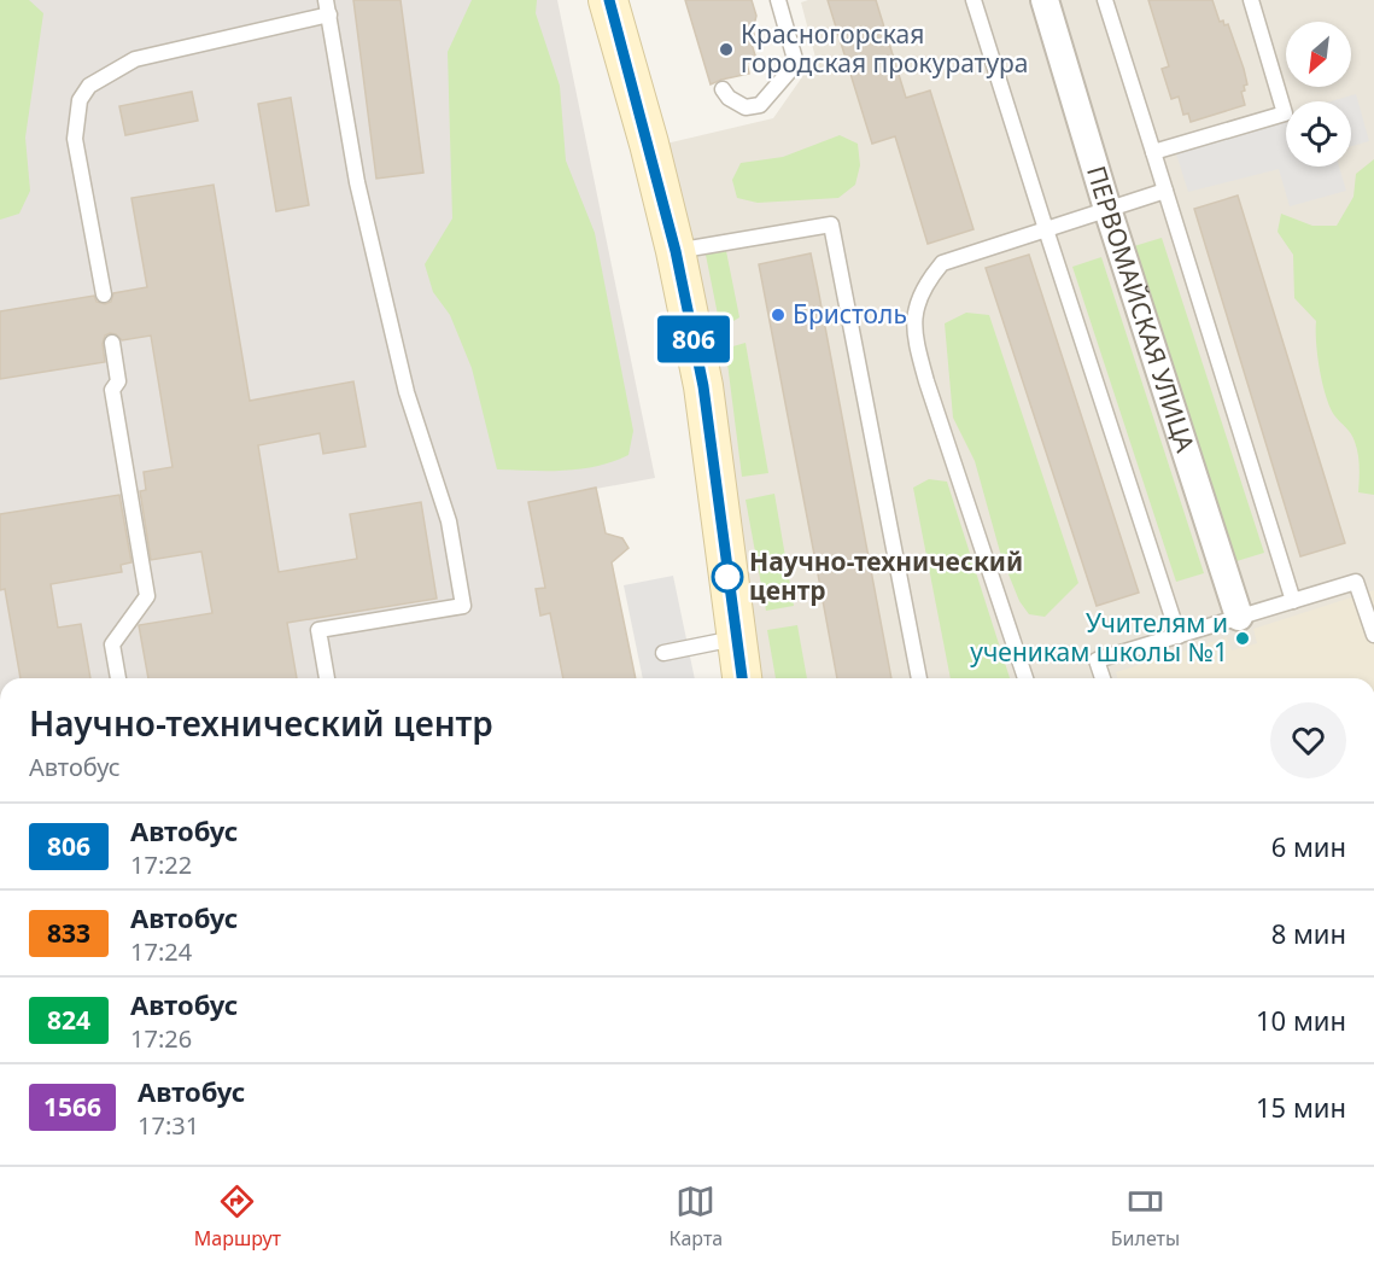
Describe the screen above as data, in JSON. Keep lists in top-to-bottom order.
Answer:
{
  "streets": {
    "street": ["ПЕРВОМАЙСКАЯ УЛИЦА"]
  },
  "places": [
    "Красногорская городская прокуратура",
    "Бристоль",
    "Научно-технический центр",
    "Учителям и ученикам школы №1"
  ],
  "lines": ["bus line 806"],
  "north": "bottom left",
  "page": {
    "on_map": "806",
    "heading": ["Научно-технический центр", "Автобус"],
    "list": [
      {
        "mark": "806",
        "name": "Автобус",
        "note": "17:22",
        "value": "6 мин"
      },
      {
        "mark": "833",
        "name": "Автобус",
        "note": "17:24",
        "value": "8 мин"
      },
      {
        "mark": "824",
        "name": "Автобус",
        "note": "17:26",
        "value": "10 мин"
      },
      {
        "mark": "1566",
        "name": "Автобус",
        "note": "17:31",
        "value": "15 мин"
      }
    ],
    "tabs": ["Маршрут", "Карта", "Билеты"]
  }
}
